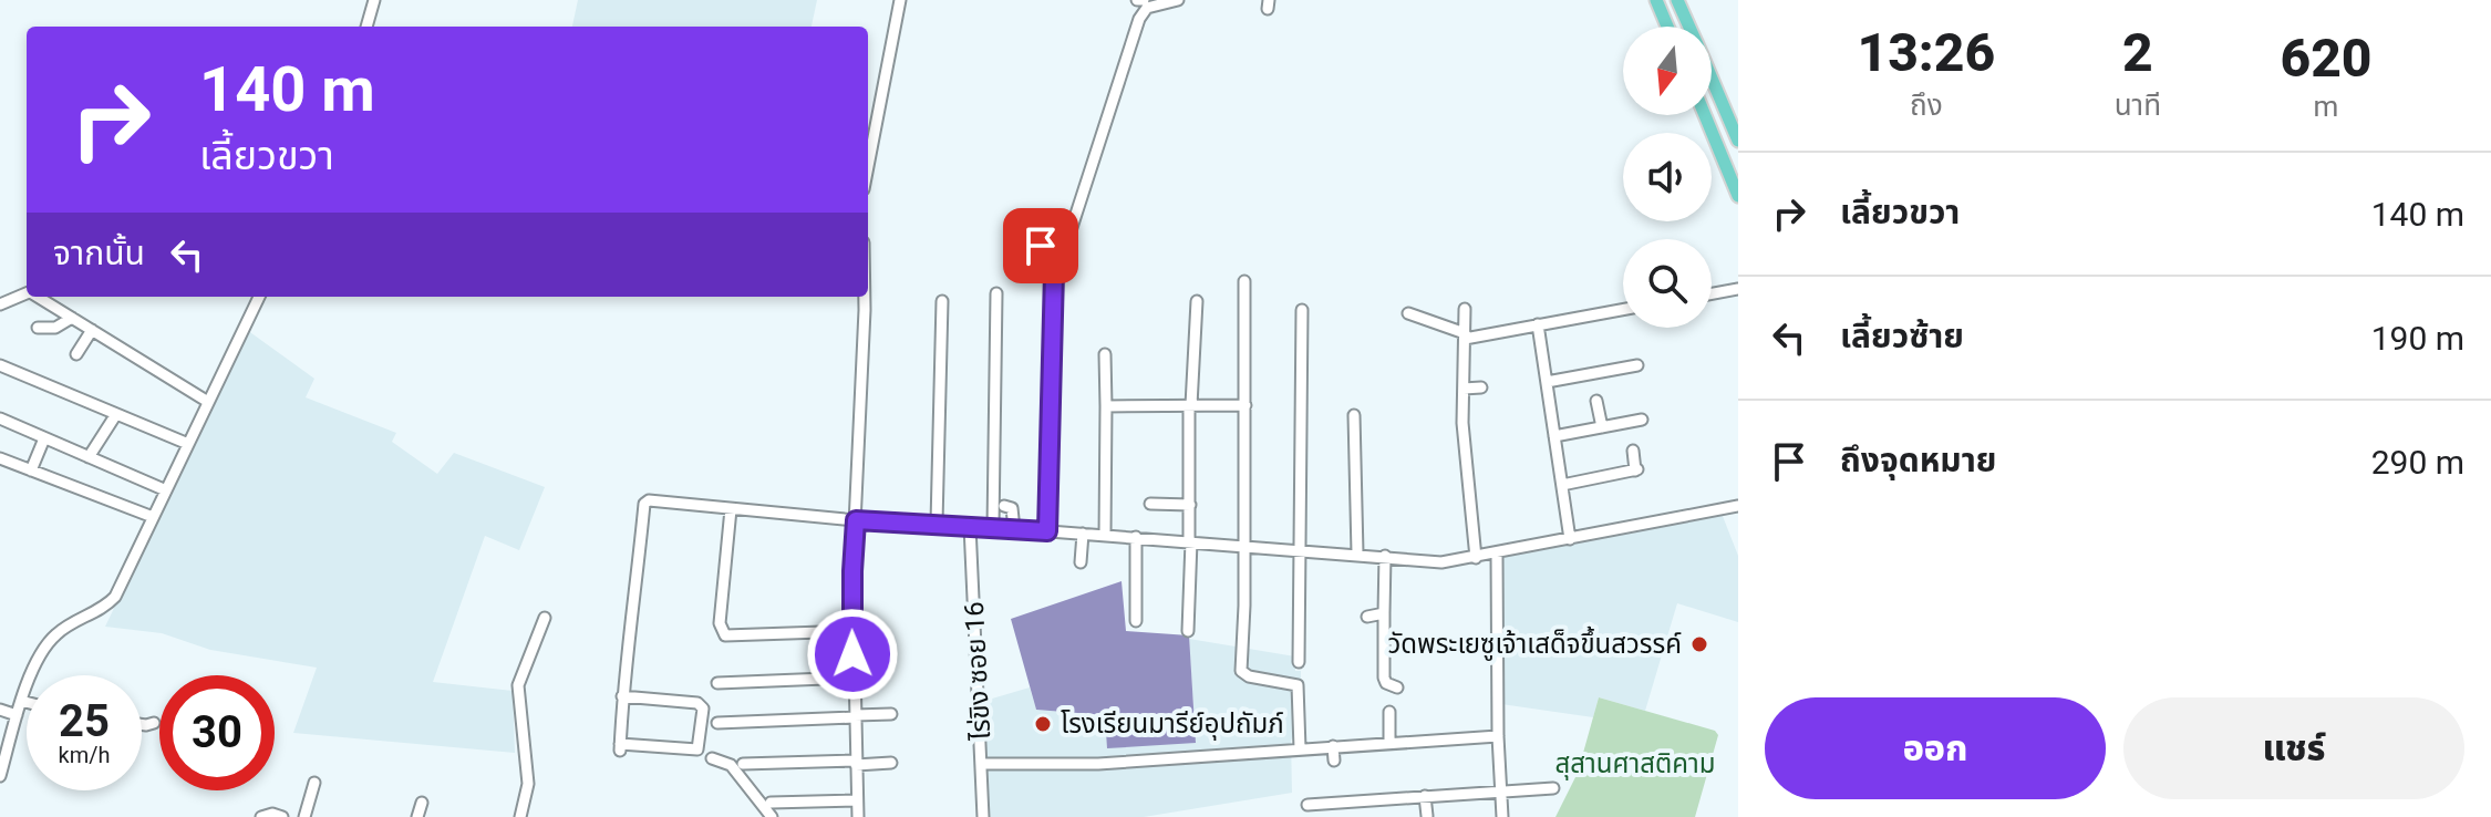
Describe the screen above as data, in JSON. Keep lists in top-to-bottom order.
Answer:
{
  "streets": {
    "street": ["ไร่ขิง ซอย 16"]
  },
  "parks": ["สุสานศาสติคาม"],
  "places": ["วัดพระเยซูเจ้าเสด็จขึ้นสวรรค์", "โรงเรียนมารีย์อุปถัมภ์"],
  "north": "bottom",
  "page": {
    "eta": [
      "13:26",
      "ถึง",
      "2",
      "นาที",
      "620",
      "m"
    ],
    "turn": ["140 m", "เลี้ยวขวา"],
    "list": [
      {
        "name": "เลี้ยวขวา",
        "value": "140 m"
      },
      {
        "name": "เลี้ยวซ้าย",
        "value": "190 m"
      },
      {
        "name": "ถึงจุดหมาย",
        "value": "290 m"
      }
    ],
    "then": "จากนั้น",
    "speed": "25 km/h",
    "limit": "30",
    "buttons": ["ออก", "แชร์"]
  }
}
